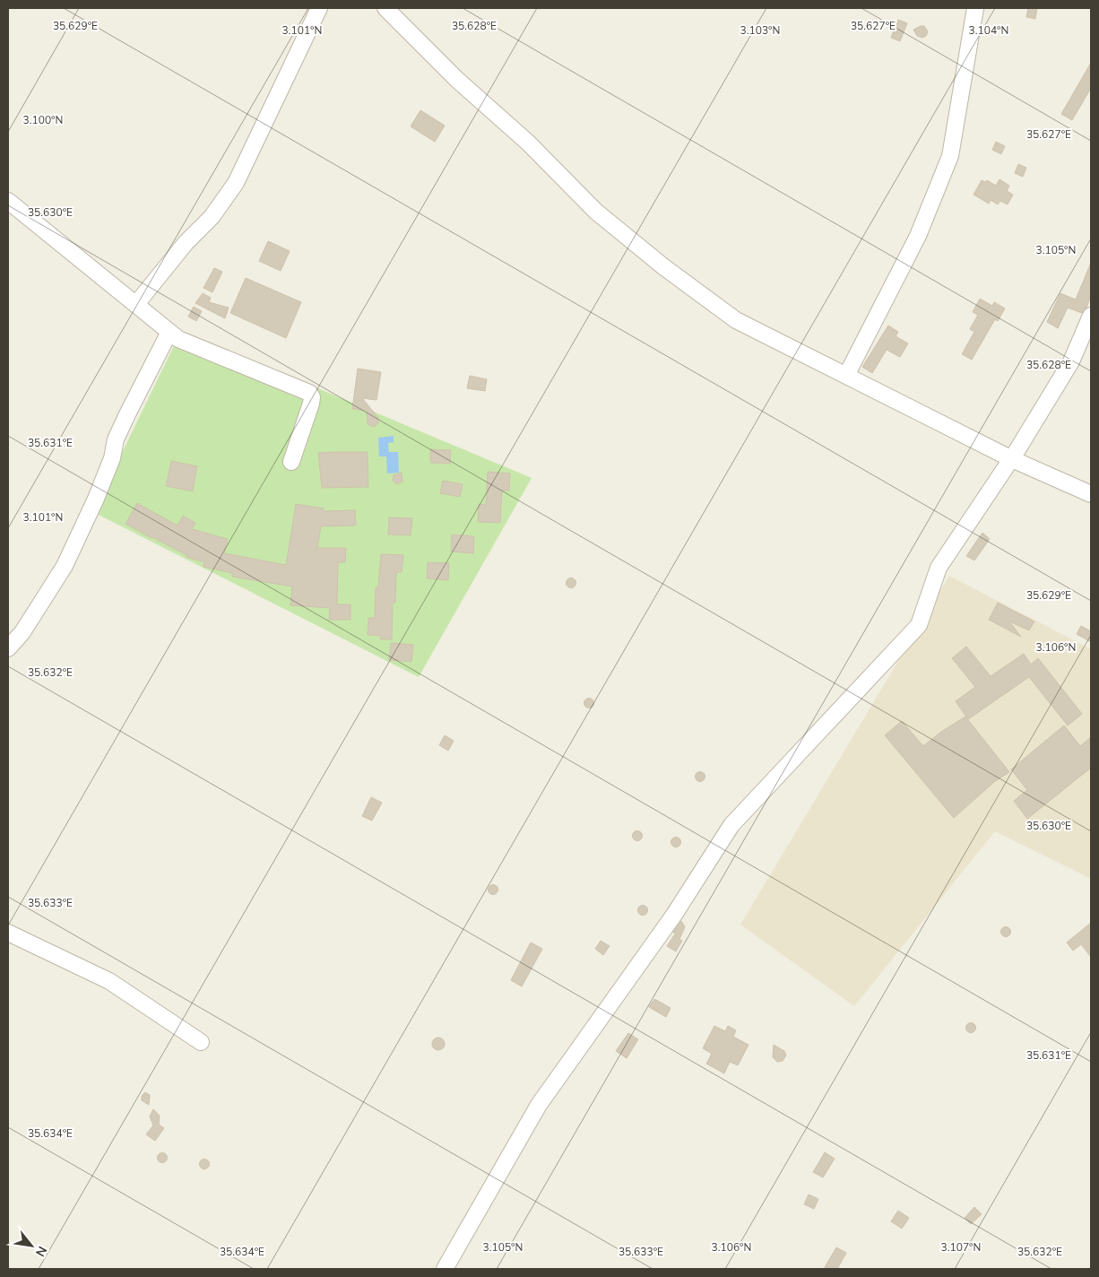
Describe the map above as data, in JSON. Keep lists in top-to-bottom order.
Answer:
{
  "north": "bottom right",
  "coordinates": [
    "35.629°E",
    "35.628°E",
    "35.627°E",
    "3.101°N",
    "3.103°N",
    "3.104°N",
    "3.100°N",
    "35.630°E",
    "3.105°N",
    "35.631°E",
    "3.106°N",
    "35.632°E",
    "35.633°E",
    "35.634°E",
    "3.107°N"
  ]
}
